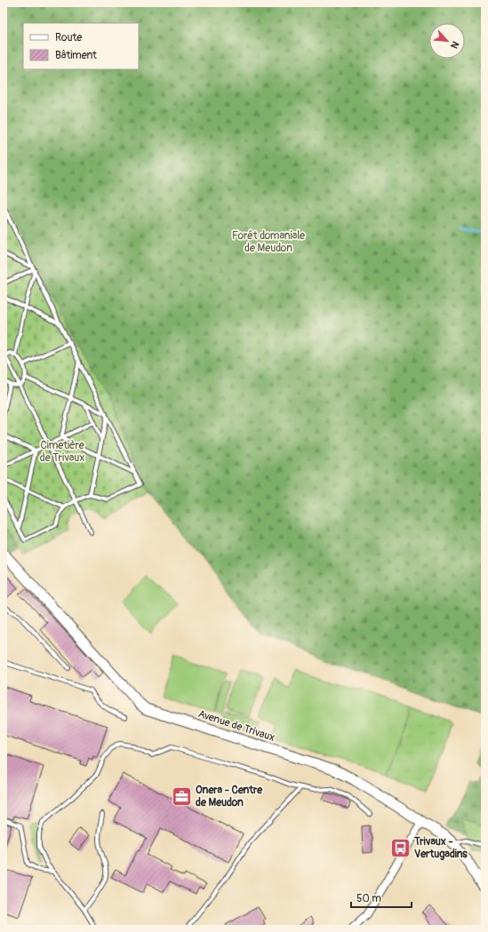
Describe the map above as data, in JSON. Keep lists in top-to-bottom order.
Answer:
{
  "streets": {
    "main road": ["Avenue de Trivaux"]
  },
  "parks": ["Forêt domaniale de Meudon", "Cimetière de Trivaux"],
  "places": {
    "office": ["Onera - Centre de Meudon"],
    "bus stop": ["Trivaux - Vertugadins"]
  },
  "legend": ["Route", "Bâtiment"],
  "scale_bar": "50 m",
  "north": "bottom right"
}
